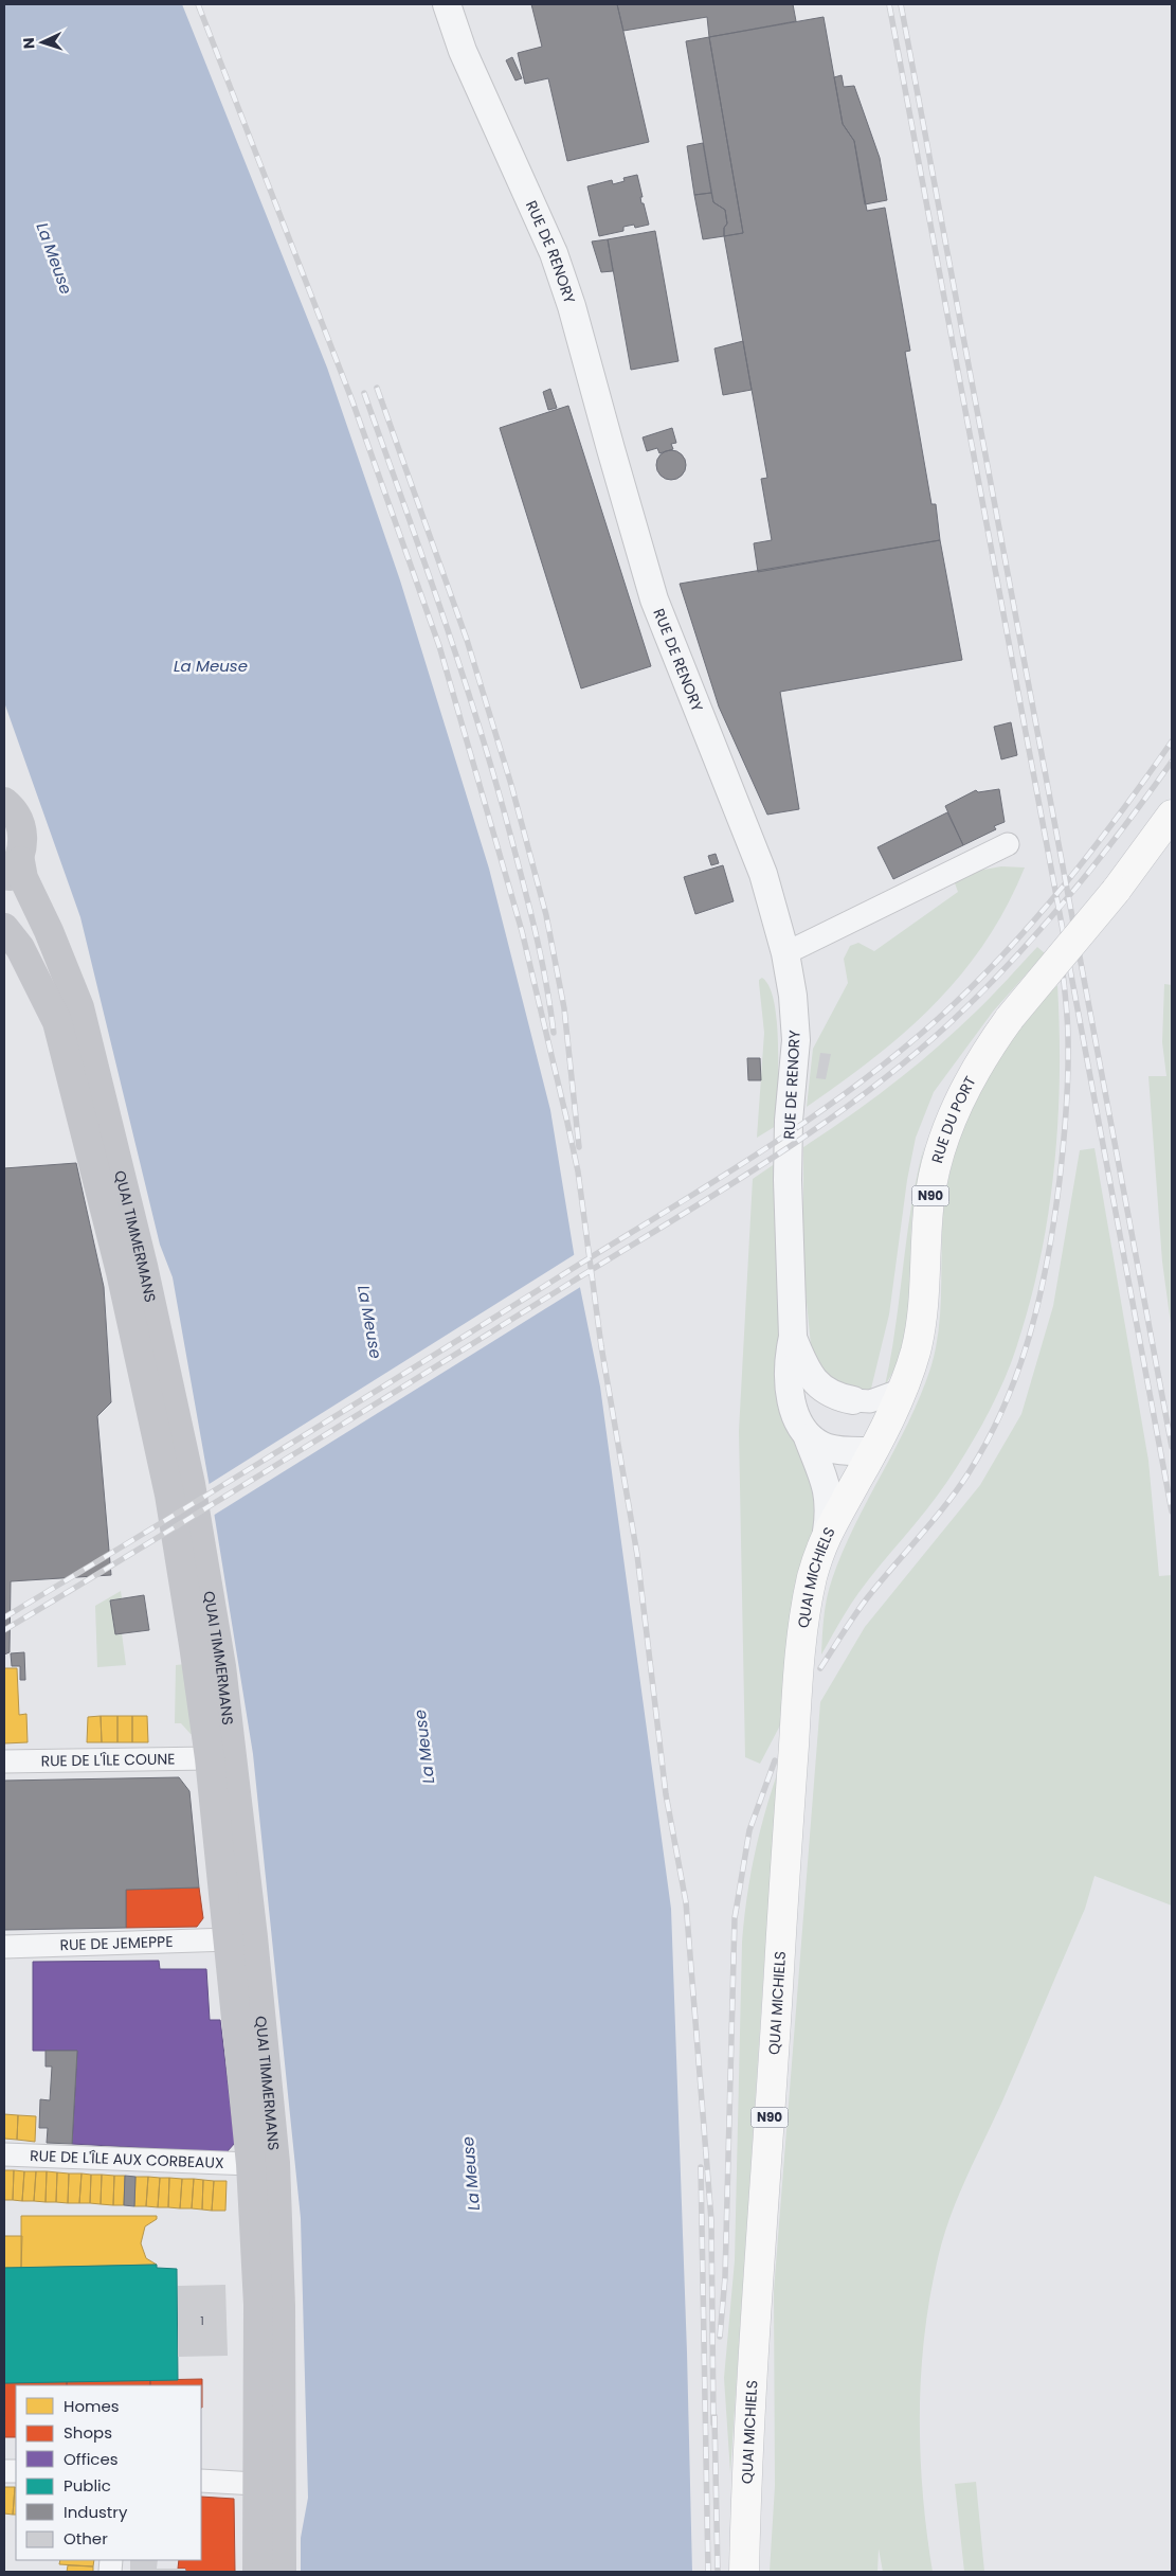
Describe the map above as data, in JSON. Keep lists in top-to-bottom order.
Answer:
{
  "streets": {
    "main road": [
      "RUE DU PORT",
      "N90",
      "QUAI TIMMERMANS",
      "QUAI MICHIELS"
    ],
    "street": [
      "RUE DE RENORY",
      "RUE DE L'ÎLE COUNE",
      "RUE DE JEMEPPE",
      "RUE DE L'ÎLE AUX CORBEAUX"
    ]
  },
  "crossings": [
    ["RUE DE RENORY", "RUE DU PORT"],
    ["RUE DE RENORY", "QUAI MICHIELS"],
    ["RUE DU PORT", "QUAI MICHIELS"],
    ["QUAI TIMMERMANS", "RUE DE L'ÎLE COUNE"],
    ["QUAI TIMMERMANS", "RUE DE JEMEPPE"],
    ["QUAI TIMMERMANS", "RUE DE L'ÎLE AUX CORBEAUX"]
  ],
  "water": ["La Meuse"],
  "house_numbers": ["1"],
  "legend": [
    "Homes",
    "Shops",
    "Offices",
    "Public",
    "Industry",
    "Other"
  ],
  "north": "left"
}
